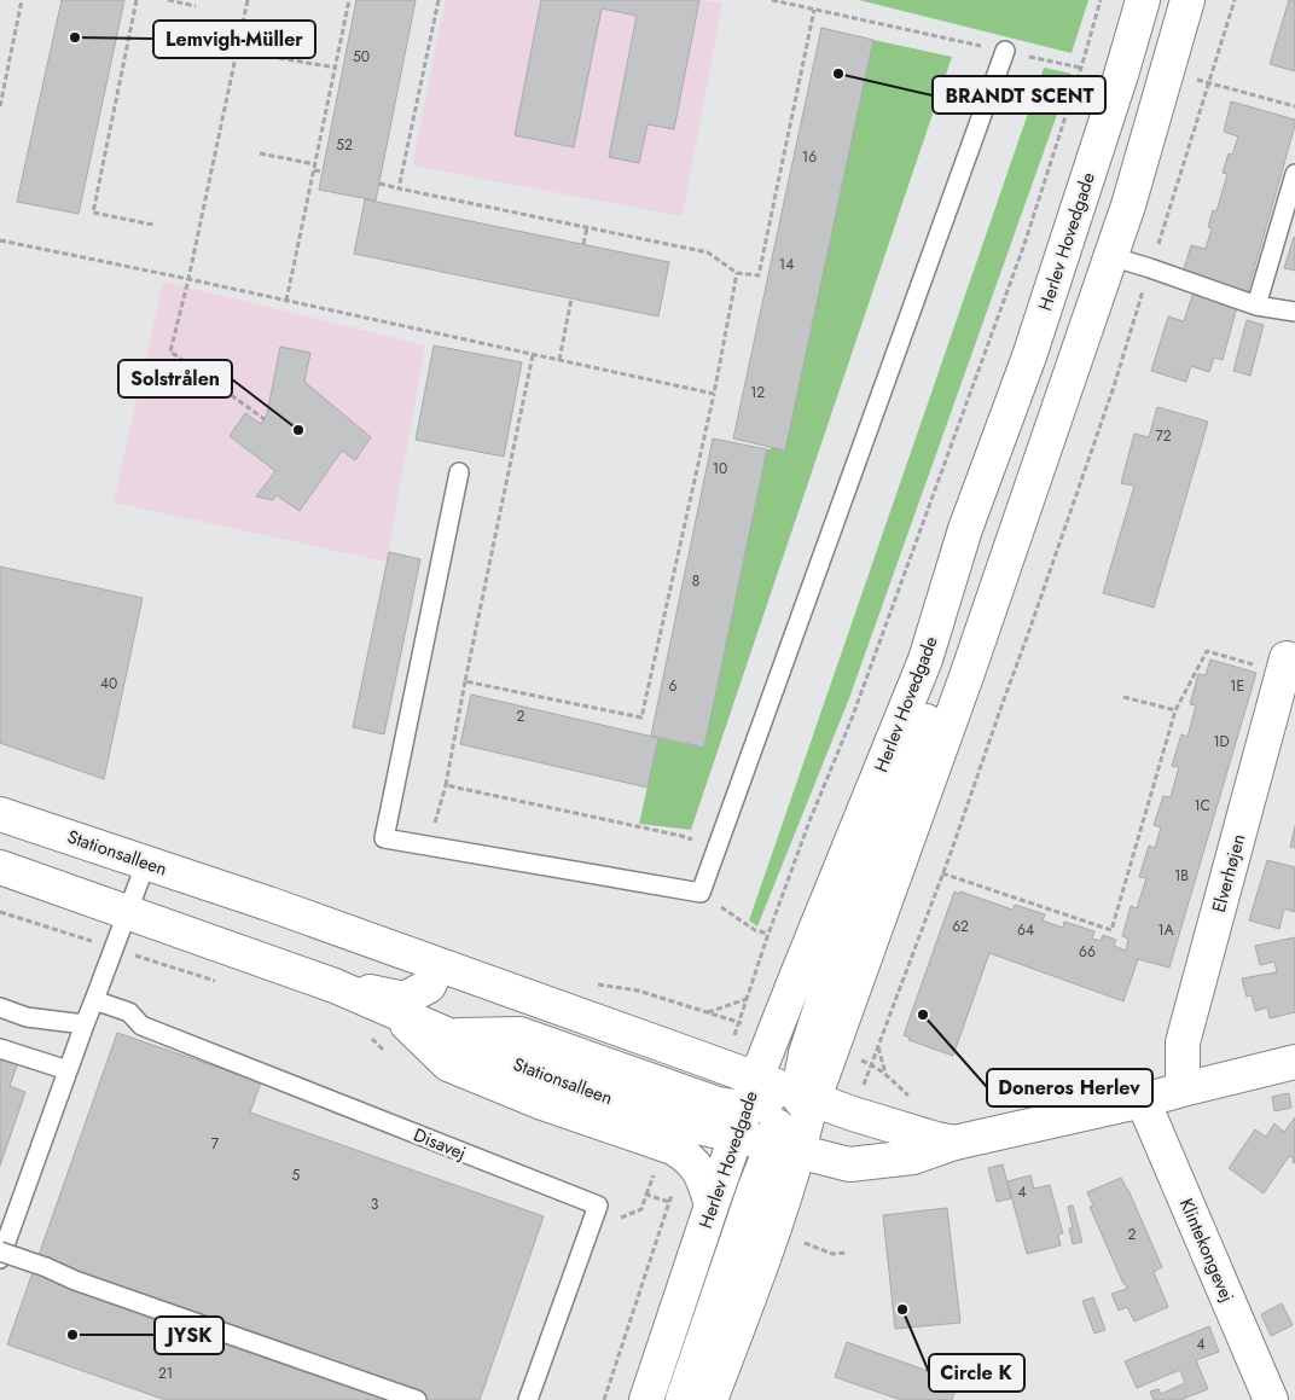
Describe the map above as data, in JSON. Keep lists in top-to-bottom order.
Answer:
{
  "streets": {
    "main road": [
      "Herlev Hovedgade",
      "Stationsalleen",
      "Elverhøjen",
      "Klintekongevej"
    ],
    "lane": ["Disavej"]
  },
  "crossings": [
    ["Herlev Hovedgade", "Stationsalleen"]
  ],
  "places": [
    "Lemvigh-Müller",
    "BRANDT SCENT",
    "Solstrålen",
    "Doneros Herlev",
    "Circle K",
    "JYSK"
  ],
  "house_numbers": [
    "50",
    "52",
    "16",
    "14",
    "12",
    "72",
    "10",
    "8",
    "40",
    "6",
    "1E",
    "2",
    "1D",
    "1C",
    "1B",
    "62",
    "64",
    "1A",
    "66",
    "7",
    "5",
    "4",
    "3",
    "2",
    "4",
    "21"
  ]
}
